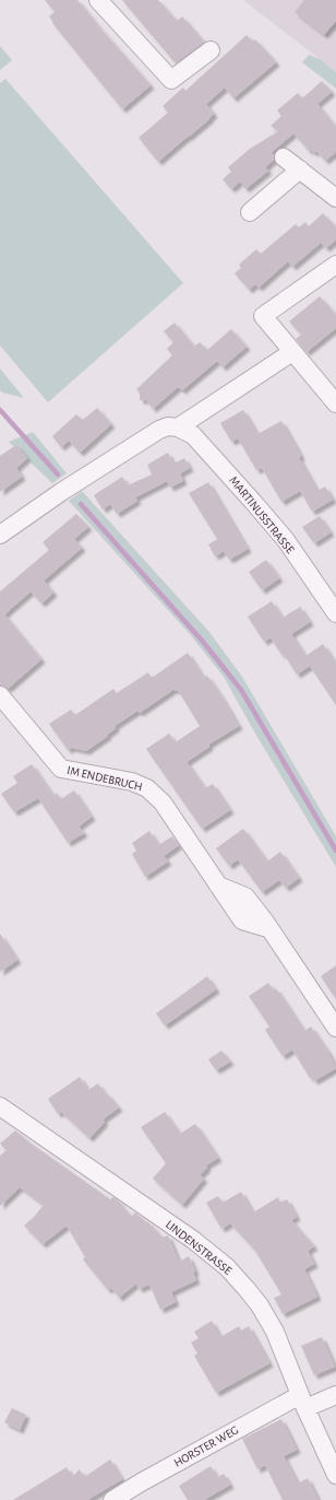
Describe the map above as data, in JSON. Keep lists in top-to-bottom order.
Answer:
{
  "streets": {
    "street": [
      "MARTINUSSTRASSE",
      "IM ENDEBRUCH",
      "LINDENSTRASSE",
      "HORSTER WEG"
    ]
  },
  "crossings": [
    ["LINDENSTRASSE", "HORSTER WEG"]
  ]
}
